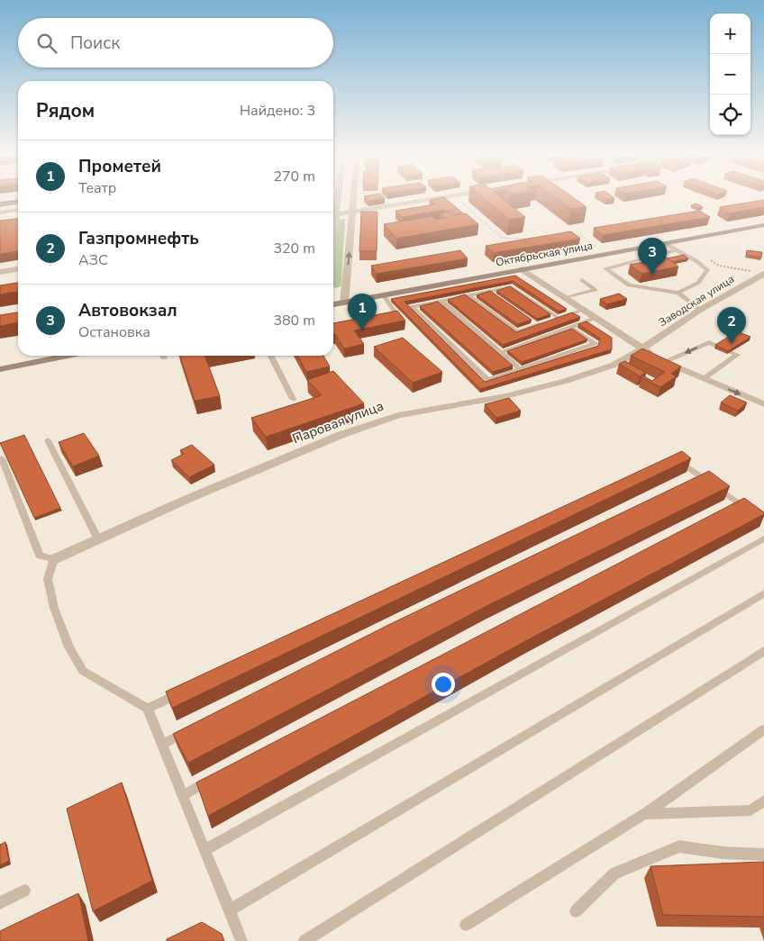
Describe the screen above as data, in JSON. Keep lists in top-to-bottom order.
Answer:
{
  "streets": {
    "main road": ["Октябрьская улица"],
    "street": ["Заводская улица", "Паровая улица"]
  },
  "crossings": [
    ["Заводская улица", "Паровая улица"]
  ],
  "page": {
    "map_buttons": ["+", "−"],
    "search": "Поиск",
    "heading": ["Рядом", "Найдено: 3"],
    "list": [
      {
        "mark": "1",
        "name": "Прометей",
        "note": "Театр",
        "value": "270 m"
      },
      {
        "mark": "2",
        "name": "Газпромнефть",
        "note": "АЗС",
        "value": "320 m"
      },
      {
        "mark": "3",
        "name": "Автовокзал",
        "note": "Остановка",
        "value": "380 m"
      }
    ],
    "pins": ["3", "1", "2"]
  }
}
